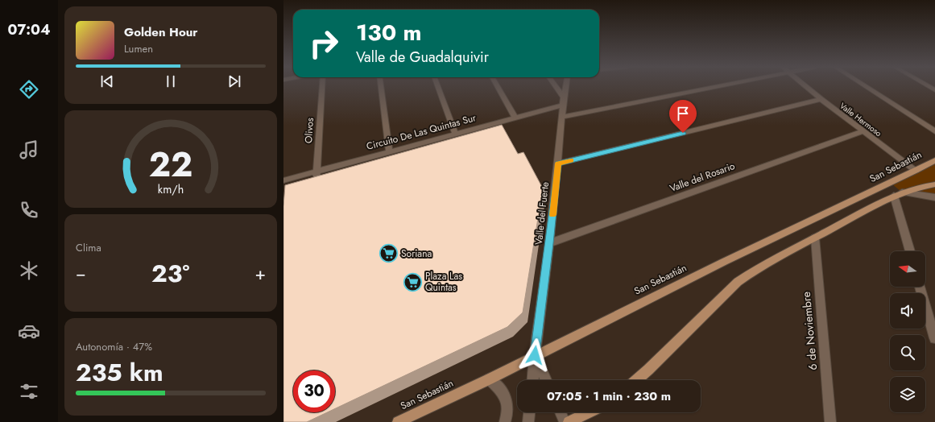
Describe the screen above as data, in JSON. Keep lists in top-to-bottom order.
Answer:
{
  "streets": {
    "main road": ["San Sebastián"],
    "street": [
      "Valle Hermoso",
      "Olivos",
      "Circuito De Las Quintas Sur",
      "Valle del Rosario",
      "Valle del Fuerte",
      "6 de Noviembre"
    ]
  },
  "crossings": [
    ["Valle Hermoso", "San Sebastián"],
    ["Valle Hermoso", "Valle del Rosario"],
    ["Olivos", "Circuito De Las Quintas Sur"],
    ["Circuito De Las Quintas Sur", "Valle del Fuerte"],
    ["San Sebastián", "Valle del Fuerte"],
    ["Valle del Rosario", "Valle del Fuerte"]
  ],
  "places": {
    "supermarket": ["Soriana", "Plaza Las Quintas"]
  },
  "north": "left",
  "page": {
    "tabs": "07:04",
    "turn": ["130 m", "Valle de Guadalquivir"],
    "song": ["Golden Hour", "Lumen"],
    "tile": [
      "Clima",
      ["Autonomía · 47%", "235 km"]
    ],
    "heat": ["−", "23°", "+"],
    "limit": "30",
    "trip": "07:05 · 1 min · 230 m",
    "gauge": ["22", "km/h"]
  }
}
